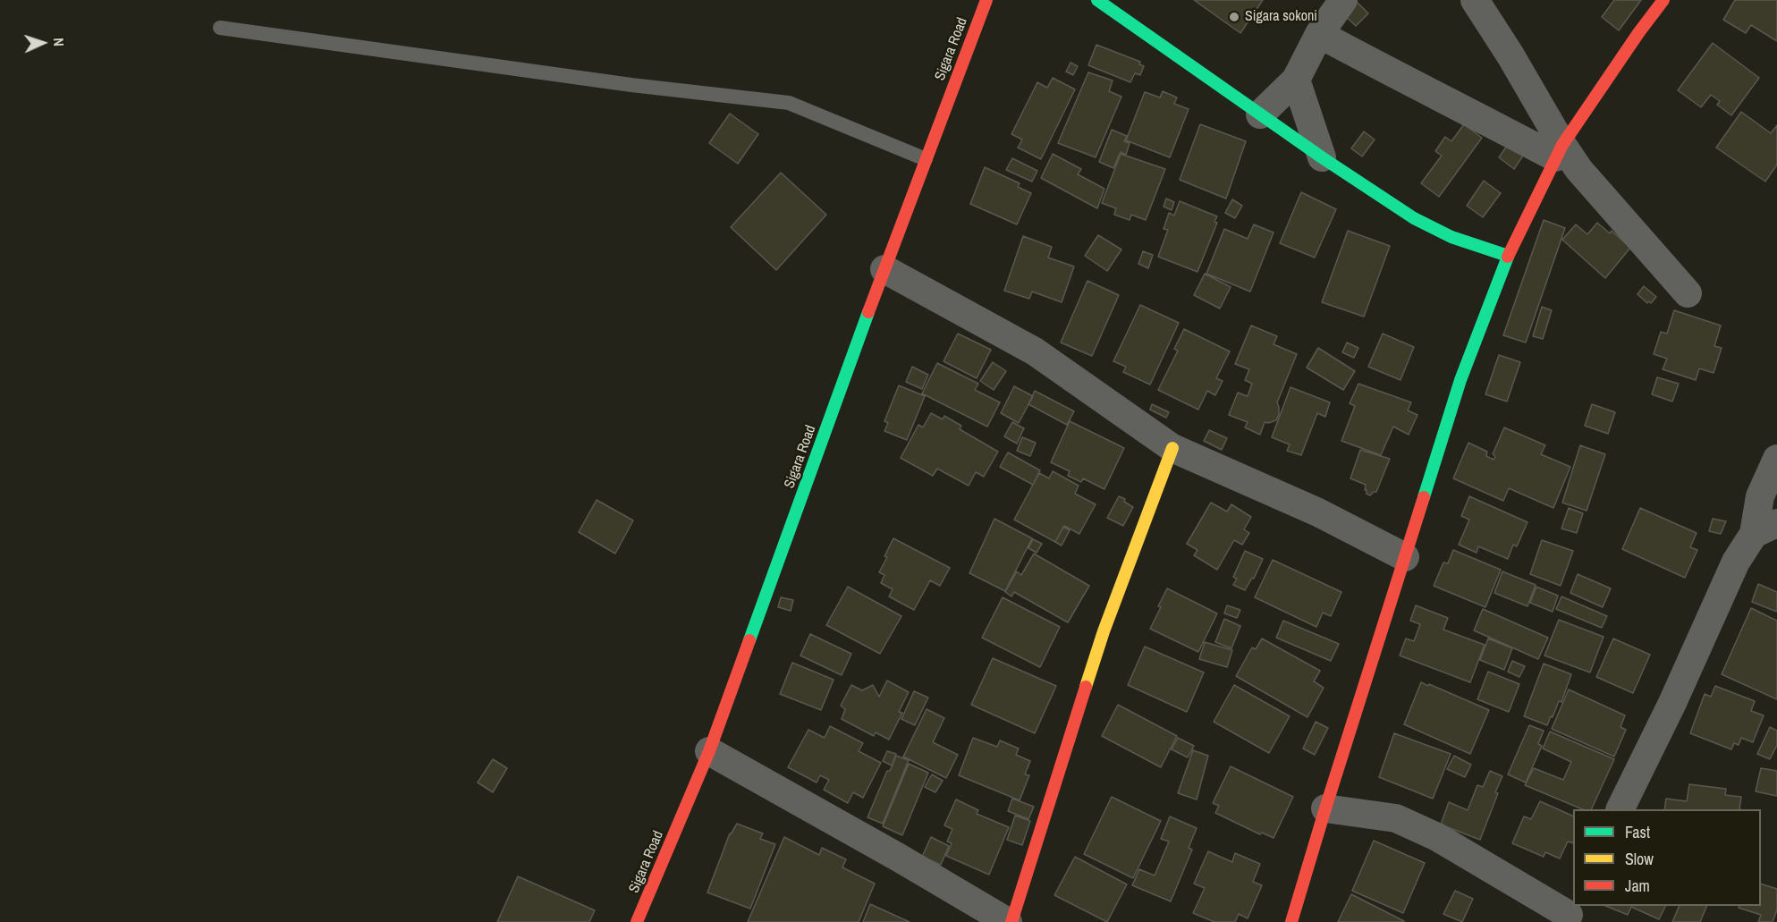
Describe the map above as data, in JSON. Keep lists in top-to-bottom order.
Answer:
{
  "streets": {
    "street": ["Sigara Road"]
  },
  "places": ["Sigara sokoni"],
  "legend": ["Fast", "Slow", "Jam"],
  "north": "right"
}
